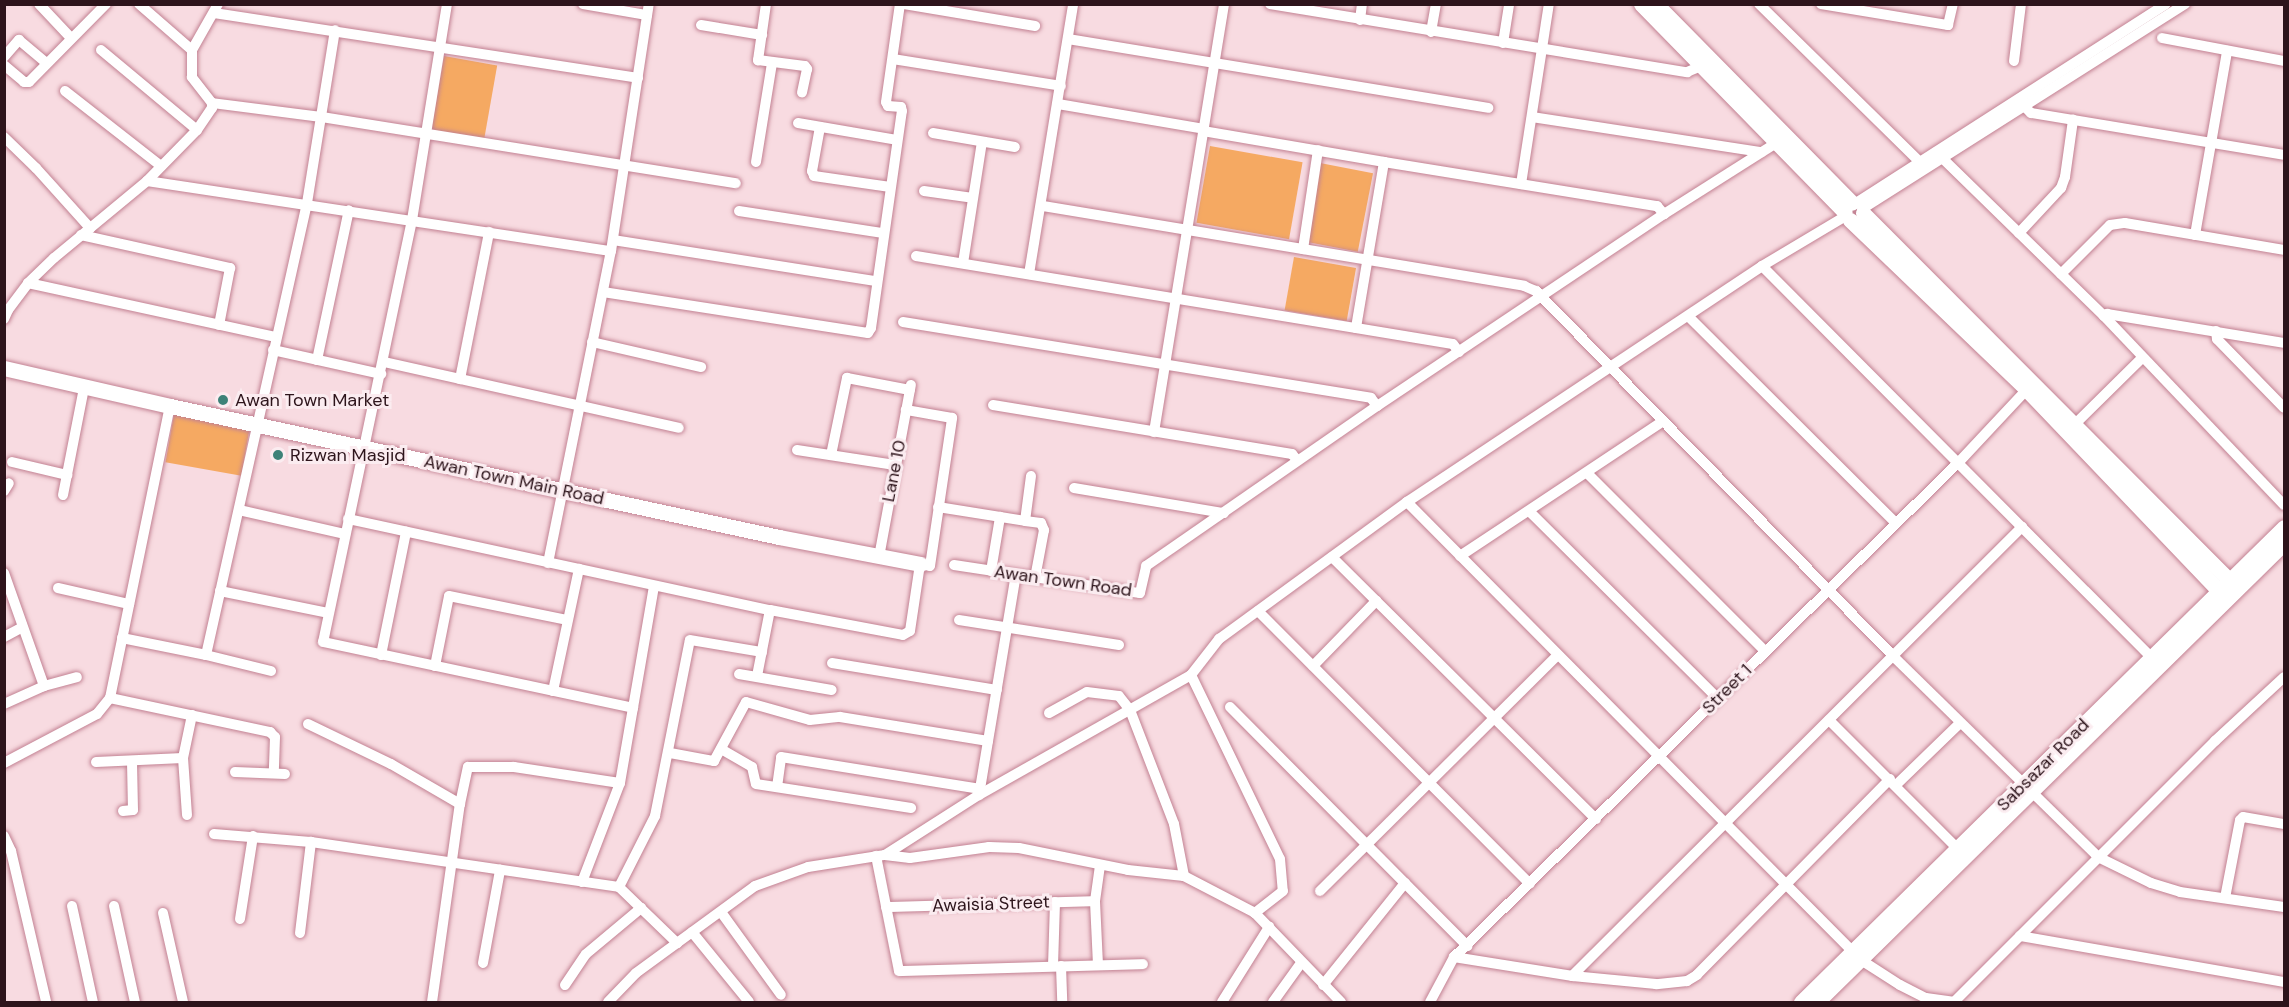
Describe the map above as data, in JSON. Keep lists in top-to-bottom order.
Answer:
{
  "streets": {
    "street": [
      "Lane 10",
      "Awan Town Main Road",
      "Awan Town Road",
      "Street 1",
      "Awaisia Street"
    ]
  },
  "crossings": [
    ["Lane 10", "Awan Town Main Road"]
  ],
  "places": ["Awan Town Market", "Rizwan Masjid"]
}
